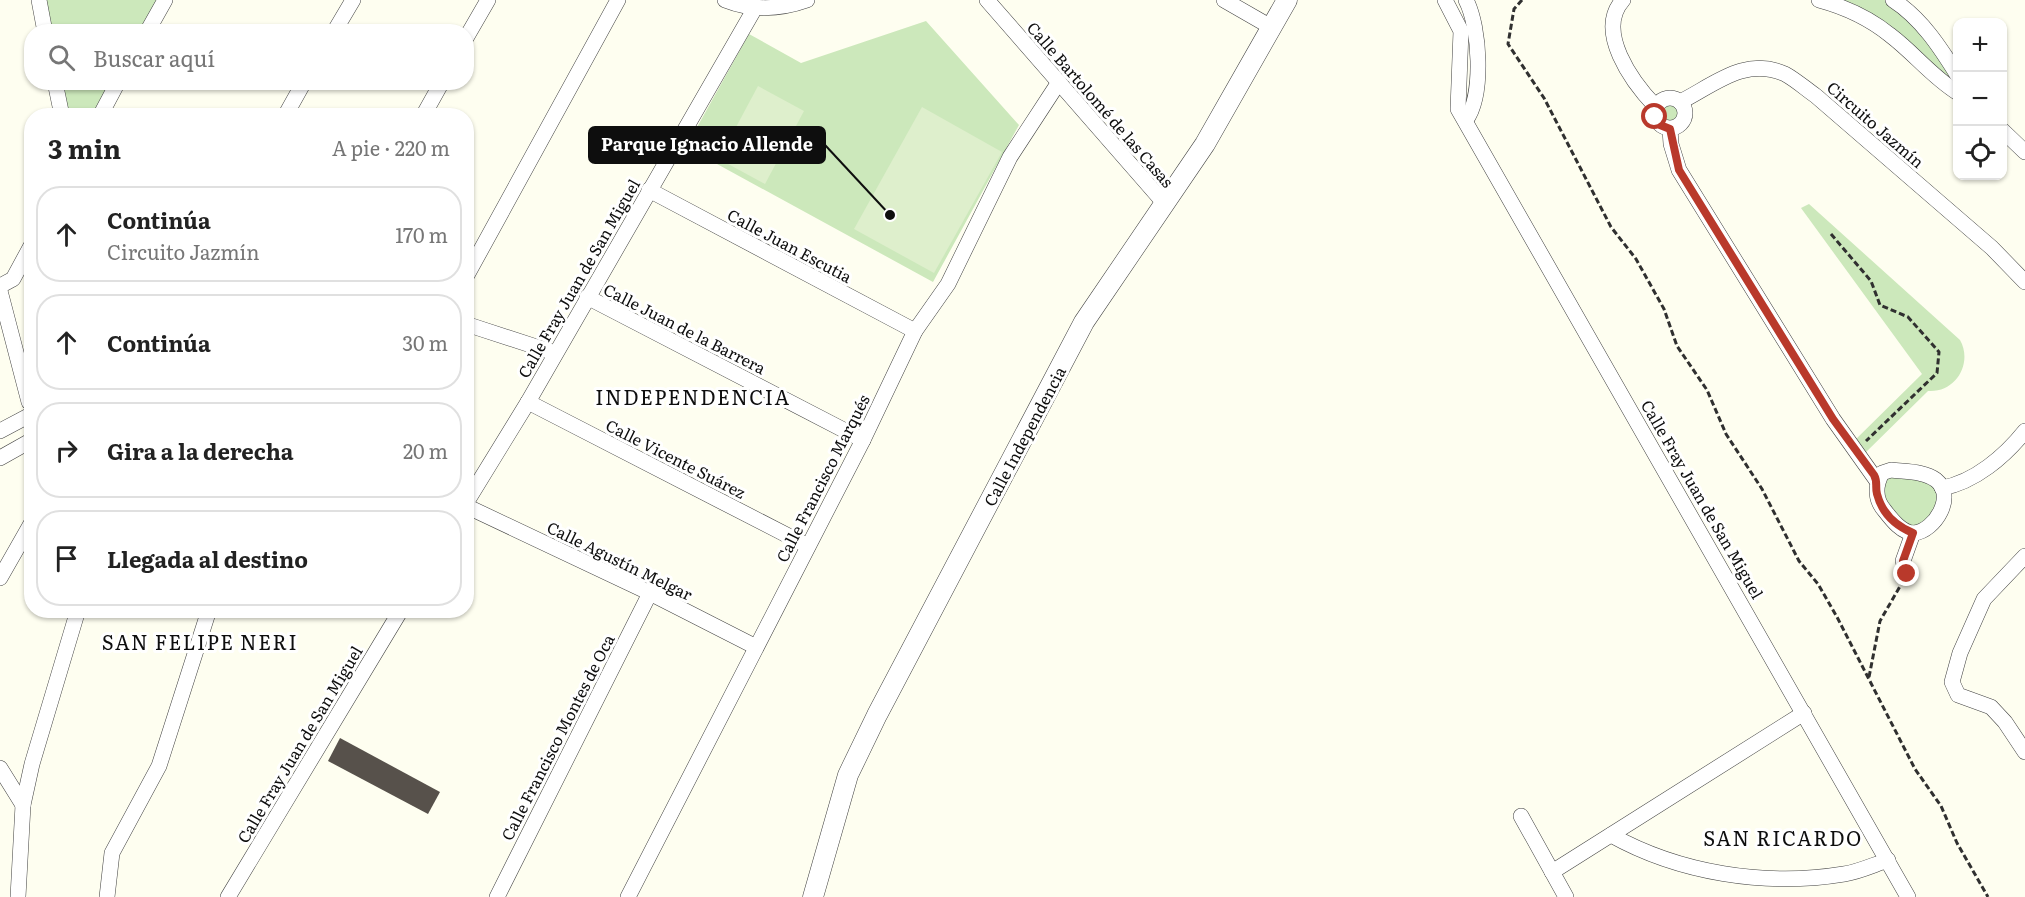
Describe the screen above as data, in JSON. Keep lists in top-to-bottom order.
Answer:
{
  "streets": {
    "street": [
      "Calle Bartolomé de las Casas",
      "Circuito Jazmín",
      "Calle Juan Escutia",
      "Calle Fray Juan de San Miguel",
      "Calle Juan de la Barrera",
      "Calle Independencia",
      "Calle Vicente Suárez",
      "Calle Francisco Marqués",
      "Calle Agustín Melgar",
      "Calle Francisco Montes de Oca"
    ]
  },
  "crossings": [
    ["Calle Bartolomé de las Casas", "Calle Independencia"],
    ["Calle Bartolomé de las Casas", "Calle Francisco Marqués"],
    ["Calle Juan Escutia", "Calle Fray Juan de San Miguel"],
    ["Calle Juan Escutia", "Calle Francisco Marqués"],
    ["Calle Fray Juan de San Miguel", "Calle Juan de la Barrera"],
    ["Calle Fray Juan de San Miguel", "Calle Vicente Suárez"],
    ["Calle Juan de la Barrera", "Calle Francisco Marqués"],
    ["Calle Vicente Suárez", "Calle Francisco Marqués"],
    ["Calle Francisco Marqués", "Calle Agustín Melgar"],
    ["Calle Agustín Melgar", "Calle Francisco Montes de Oca"]
  ],
  "districts": ["INDEPENDENCIA", "SAN FELIPE NERI", "SAN RICARDO"],
  "places": ["Parque Ignacio Allende"],
  "page": {
    "map_buttons": ["+", "−"],
    "search": "Buscar aquí",
    "heading": ["3 min", "A pie · 220 m"],
    "list": [
      ["Continúa", "Circuito Jazmín", "170 m"],
      ["Continúa", "30 m"],
      ["Gira a la derecha", "20 m"],
      "Llegada al destino"
    ]
  }
}
